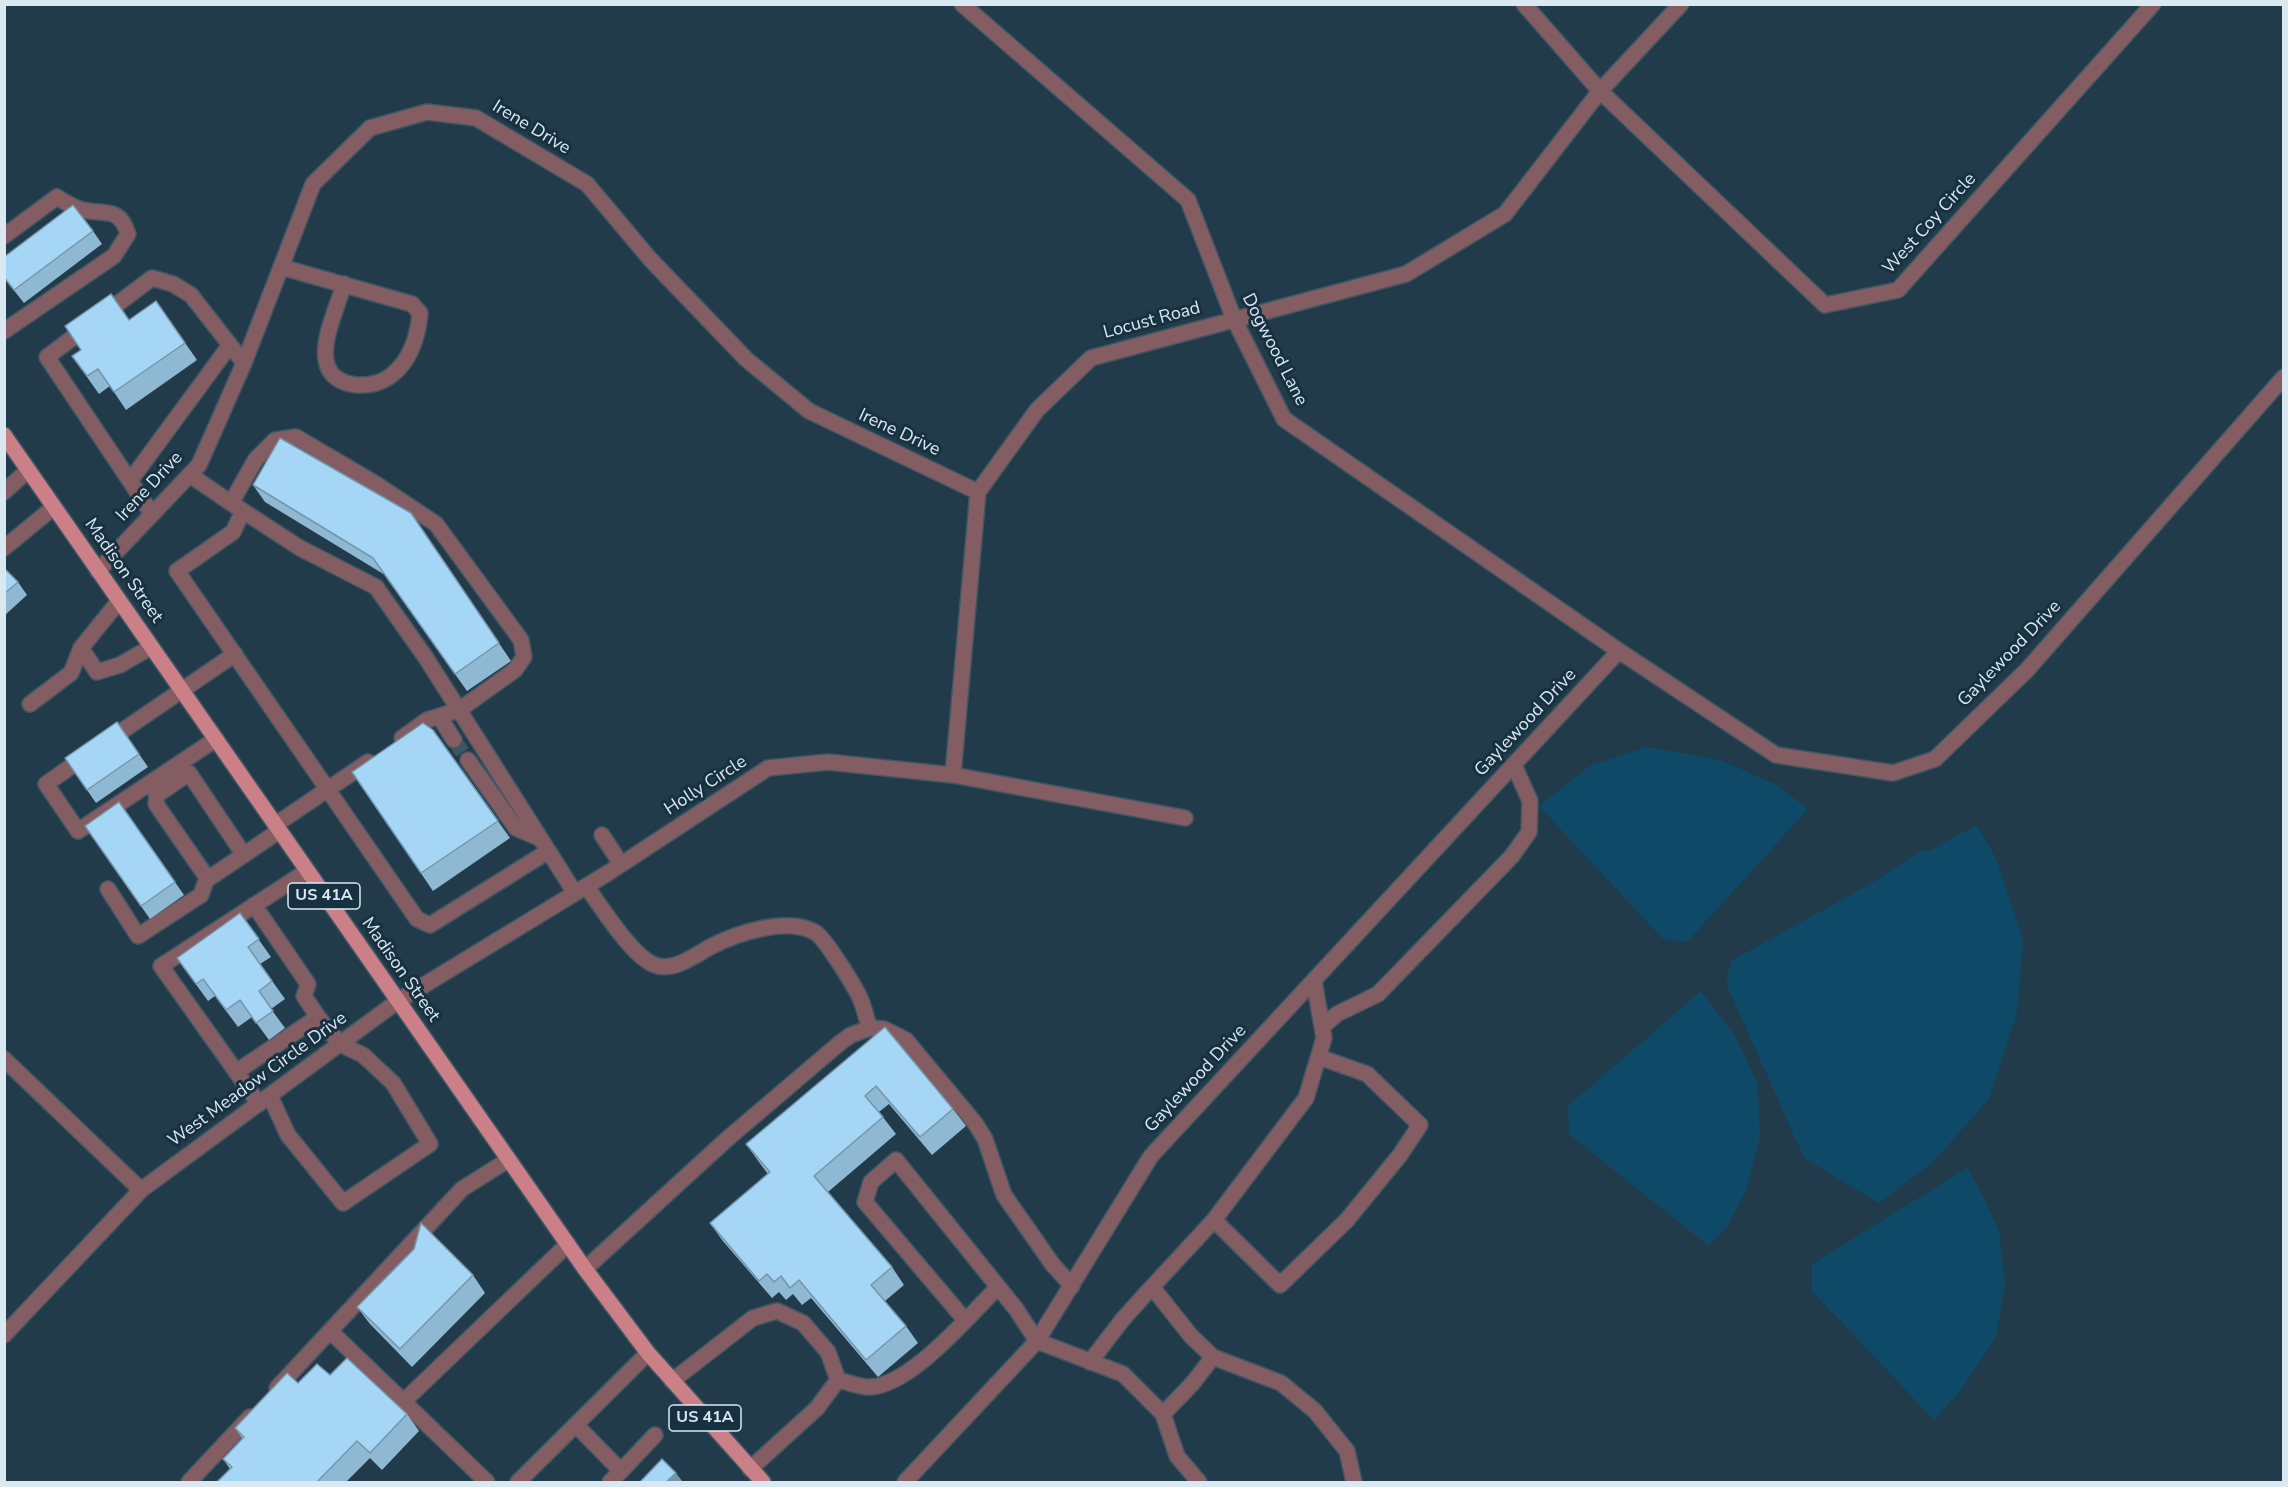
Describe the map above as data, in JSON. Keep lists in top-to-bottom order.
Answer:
{
  "streets": {
    "main road": ["Madison Street", "US 41A"],
    "street": [
      "Irene Drive",
      "West Coy Circle",
      "Locust Road",
      "Dogwood Lane",
      "Gaylewood Drive",
      "Holly Circle",
      "West Meadow Circle Drive"
    ]
  },
  "crossings": [
    ["Irene Drive", "Locust Road"],
    ["Irene Drive", "Madison Street"],
    ["West Coy Circle", "Locust Road"],
    ["Locust Road", "Dogwood Lane"],
    ["Dogwood Lane", "Gaylewood Drive"],
    ["Madison Street", "Holly Circle"],
    ["Madison Street", "West Meadow Circle Drive"],
    ["Holly Circle", "West Meadow Circle Drive"]
  ]
}
